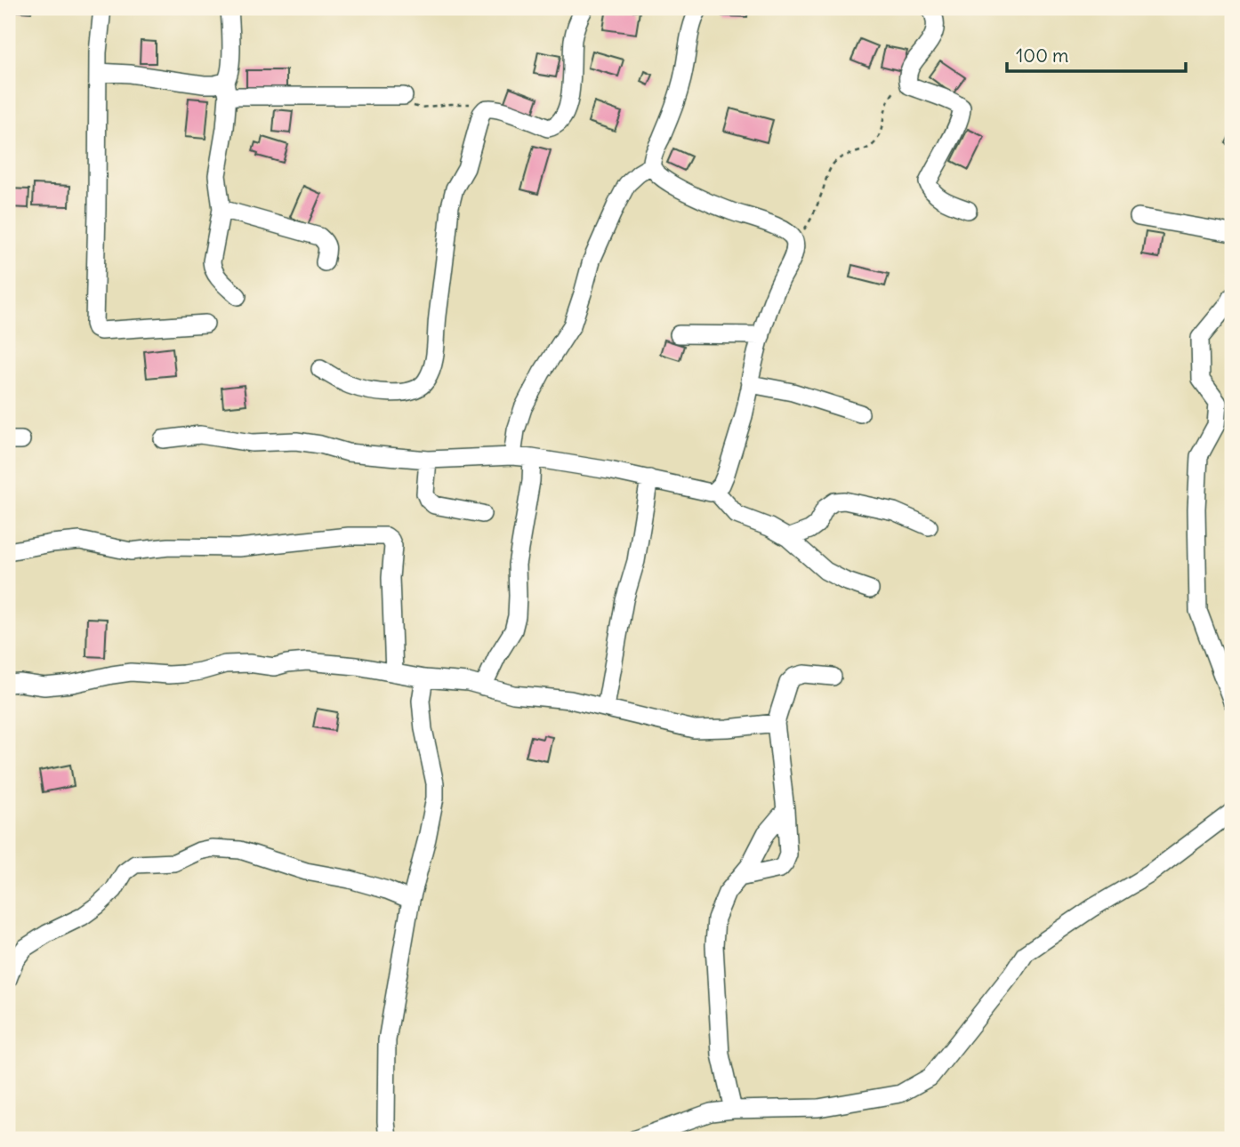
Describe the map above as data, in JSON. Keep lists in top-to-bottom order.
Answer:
{
  "scale_bar": "100 m"
}
